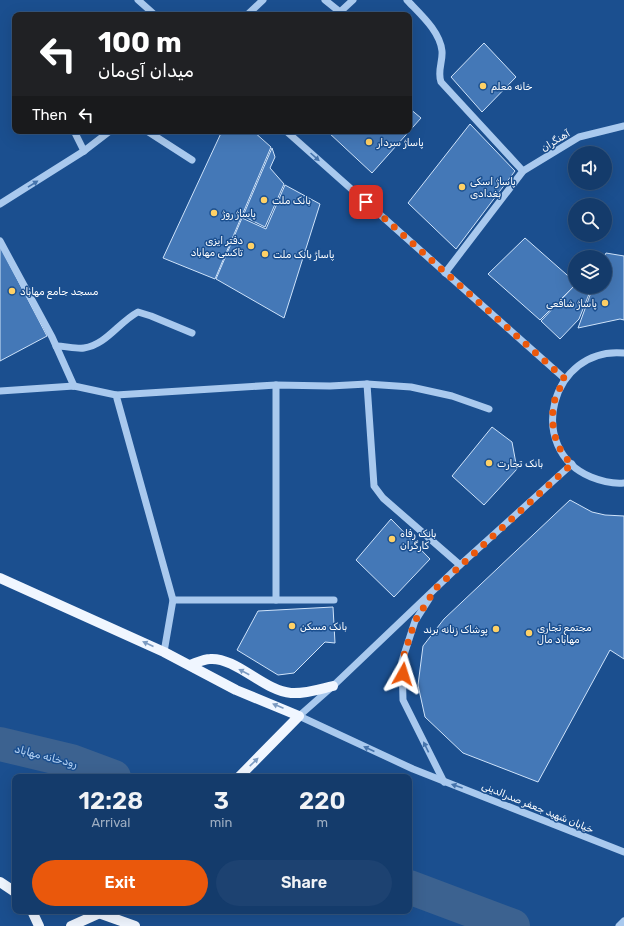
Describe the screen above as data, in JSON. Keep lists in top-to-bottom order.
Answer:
{
  "streets": {
    "street": ["آهنگران", "خیابان شهید جعفر صدرالدینی"]
  },
  "one_way": ["خیابان شهید جعفر صدرالدینی"],
  "water": ["رودخانه مهاباد"],
  "places": [
    "خانه معلم",
    "پاساژ سردار",
    "پاساژ اسکی بغدادی",
    "بانک ملت",
    "پاساژ روژ",
    "دفتر ایزی تاکسی مهاباد",
    "پاساژ بانک ملت",
    "مسجد جامع مهاباد",
    "پاساژ شافعی",
    "بانک تجارت",
    "بانک رفاه کارگران",
    "بانک مسکن",
    "پوشاک زنانه برند",
    "مجتمع تجاری مهاباد مال"
  ],
  "page": {
    "turn": ["100 m", "میدان آی‌مان"],
    "then": "Then",
    "eta": [
      "12:28",
      "Arrival",
      "3",
      "min",
      "220",
      "m"
    ],
    "buttons": ["Exit", "Share"]
  }
}
